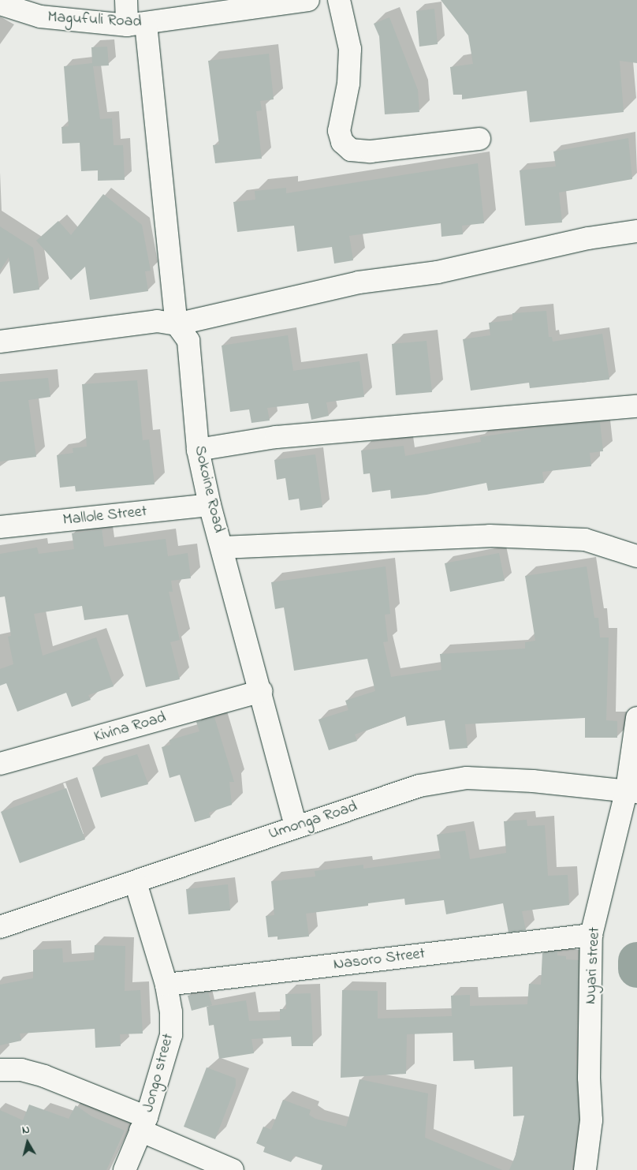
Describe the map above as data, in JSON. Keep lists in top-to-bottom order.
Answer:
{
  "streets": {
    "street": [
      "Magufuli Road",
      "Sokoine Road",
      "Mallole Street",
      "Kivina Road",
      "Umonga Road",
      "Nasoro Street",
      "Nyari street",
      "Jongo street"
    ]
  },
  "crossings": [
    ["Sokoine Road", "Mallole Street"],
    ["Sokoine Road", "Kivina Road"],
    ["Sokoine Road", "Umonga Road"],
    ["Umonga Road", "Nyari street"],
    ["Umonga Road", "Jongo street"],
    ["Nasoro Street", "Nyari street"],
    ["Nasoro Street", "Jongo street"]
  ],
  "north": "top"
}
